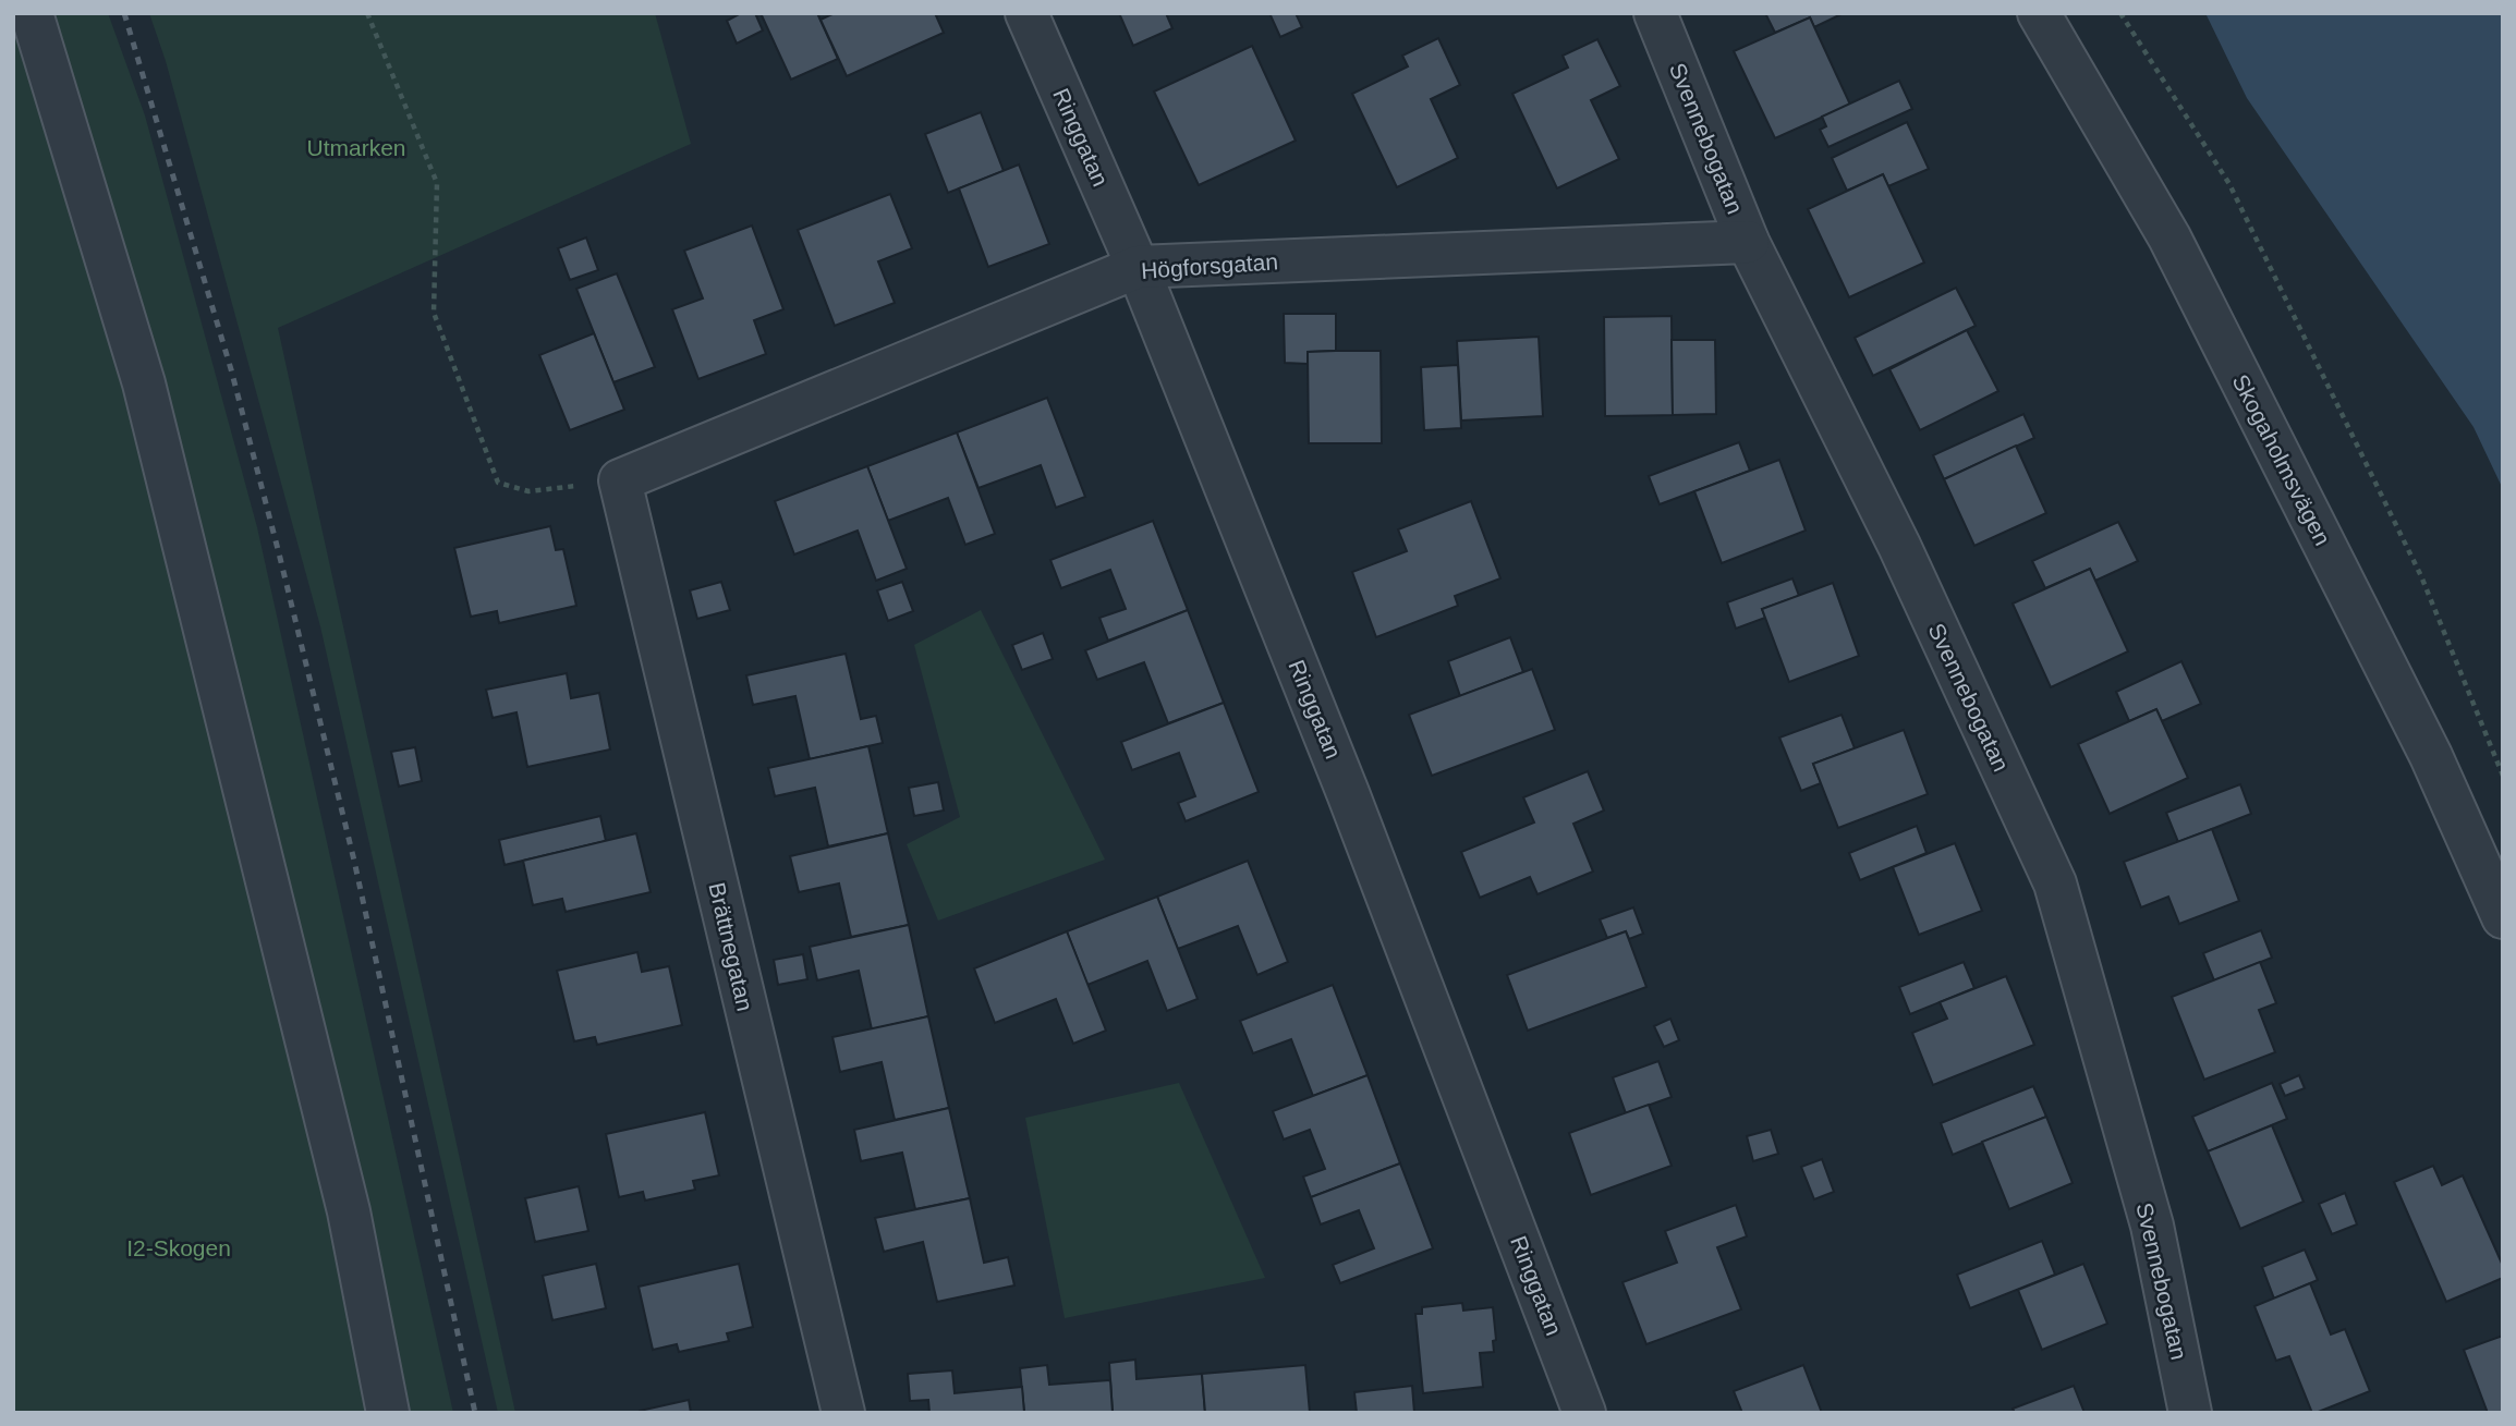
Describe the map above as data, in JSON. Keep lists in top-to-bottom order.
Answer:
{
  "streets": {
    "street": [
      "Ringgatan",
      "Svennebogatan",
      "Högforsgatan",
      "Skogaholmsvägen",
      "Brättnegatan"
    ]
  },
  "crossings": [
    ["Ringgatan", "Högforsgatan"],
    ["Svennebogatan", "Högforsgatan"],
    ["Högforsgatan", "Brättnegatan"]
  ],
  "parks": ["Utmarken", "I2-Skogen"]
}
